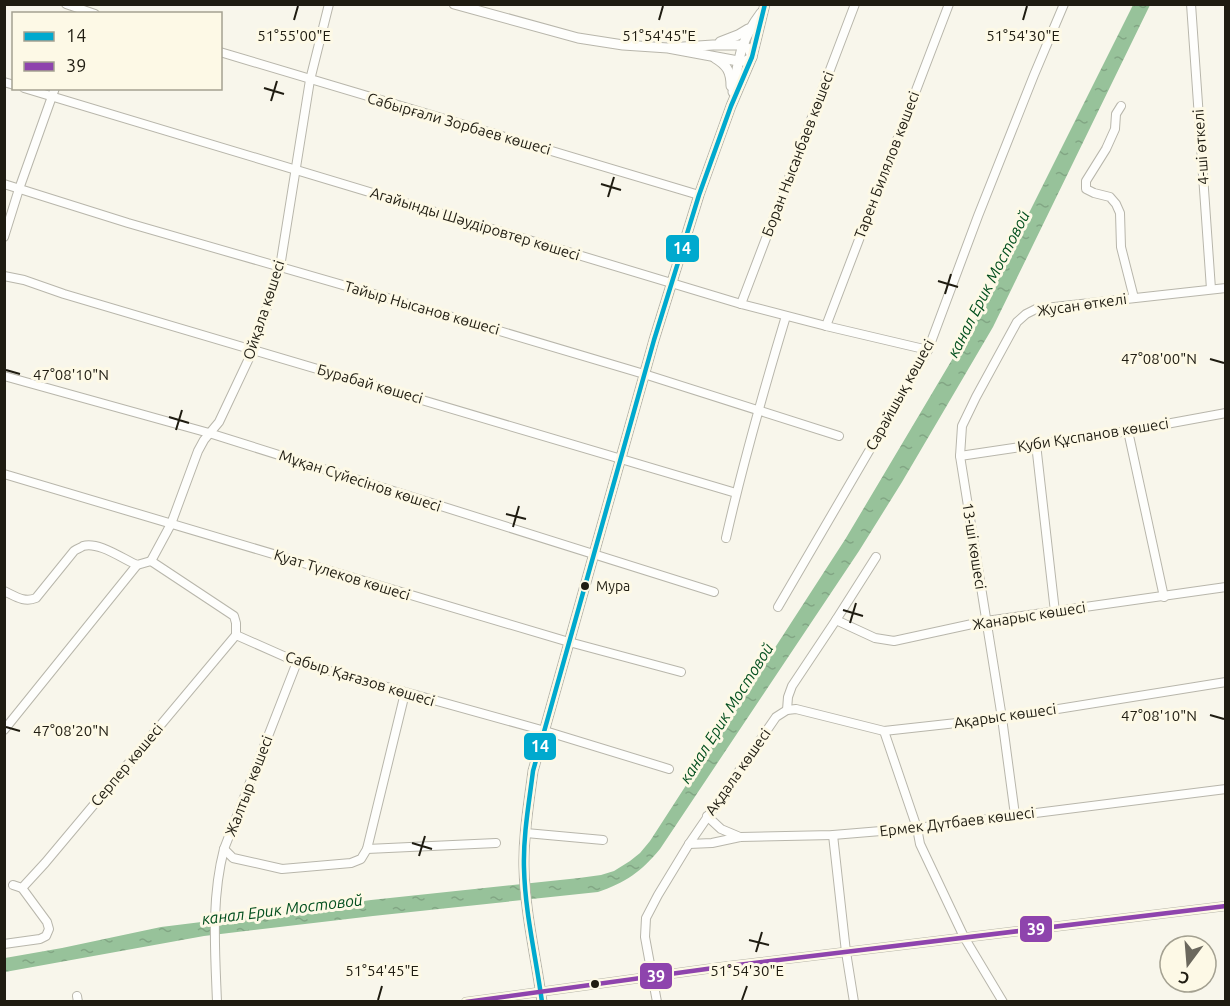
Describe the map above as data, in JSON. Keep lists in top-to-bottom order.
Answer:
{
  "streets": {
    "street": [
      "Сабырғали Зорбаев көшесі",
      "4-шi өткелi",
      "Боран Нысанбаев көшесі",
      "Тарен Билялов көшесі",
      "Агайынды Шәудіровтер көшесi",
      "Жусан өткелі",
      "Тайыр Нысанов көшесi",
      "Ойқала көшесі",
      "Бурабай көшесi",
      "Сарайшық көшесі",
      "Куби Құспанов көшесi",
      "Мұқан Сүйесінов көшесі",
      "13-ші көшесi",
      "Қуат Түлеков көшесі",
      "Жанарыс көшесі",
      "Сабыр Қағазов көшесі",
      "Ақарыс көшесi",
      "Серпер көшесі",
      "Ақдала көшесі",
      "Жалтыр көшесі",
      "Ермек Дүтбаев көшесi"
    ]
  },
  "crossings": [
    ["Сабырғали Зорбаев көшесі", "Ойқала көшесі"],
    ["4-шi өткелi", "Жусан өткелі"],
    ["Боран Нысанбаев көшесі", "Агайынды Шәудіровтер көшесi"],
    ["Тарен Билялов көшесі", "Агайынды Шәудіровтер көшесi"],
    ["Агайынды Шәудіровтер көшесi", "Ойқала көшесі"],
    ["Агайынды Шәудіровтер көшесi", "Сарайшық көшесі"],
    ["Жусан өткелі", "Куби Құспанов көшесi"],
    ["Жусан өткелі", "13-ші көшесi"],
    ["Тайыр Нысанов көшесi", "Ойқала көшесі"],
    ["Ойқала көшесі", "Бурабай көшесi"],
    ["Ойқала көшесі", "Мұқан Сүйесінов көшесі"],
    ["Ойқала көшесі", "Қуат Түлеков көшесі"],
    ["Куби Құспанов көшесi", "13-ші көшесi"],
    ["13-ші көшесi", "Жанарыс көшесі"],
    ["13-ші көшесi", "Ақарыс көшесi"],
    ["13-ші көшесi", "Ермек Дүтбаев көшесi"],
    ["Жанарыс көшесі", "Ақдала көшесі"],
    ["Сабыр Қағазов көшесі", "Серпер көшесі"],
    ["Сабыр Қағазов көшесі", "Жалтыр көшесі"],
    ["Ақарыс көшесi", "Ақдала көшесі"],
    ["Ақдала көшесі", "Ермек Дүтбаев көшесi"]
  ],
  "water": ["канал Ерик Мостовой"],
  "places": ["Мура"],
  "lines": ["transit line 14", "transit line 39"],
  "legend": ["14", "39"],
  "north": "bottom",
  "coordinates": [
    "51°55'00\"E",
    "51°54'45\"E",
    "51°54'30\"E",
    "47°08'00\"N",
    "47°08'10\"N",
    "47°08'20\"N"
  ]
}
